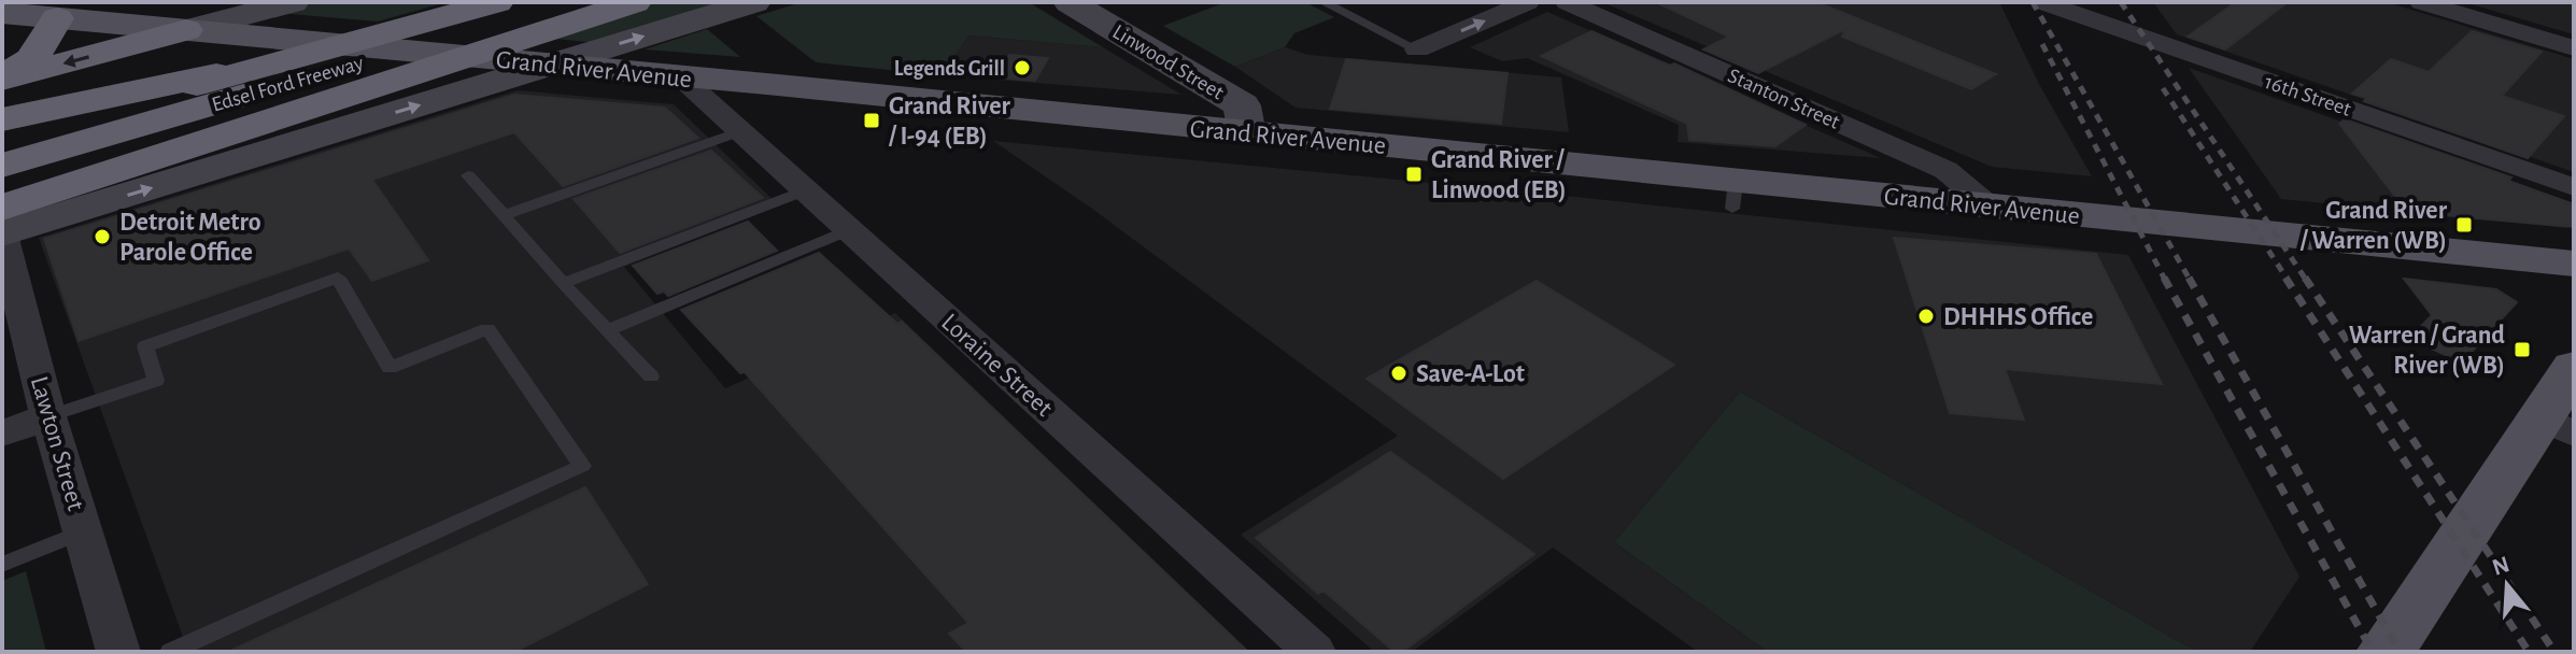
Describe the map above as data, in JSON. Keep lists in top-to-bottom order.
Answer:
{
  "streets": {
    "highway": ["Edsel Ford Freeway"],
    "main road": ["Grand River Avenue"],
    "street": [
      "Linwood Street",
      "16th Street",
      "Stanton Street",
      "Loraine Street",
      "Lawton Street"
    ]
  },
  "crossings": [
    ["Linwood Street", "Grand River Avenue"],
    ["Grand River Avenue", "Edsel Ford Freeway"],
    ["Grand River Avenue", "Stanton Street"],
    ["Grand River Avenue", "Loraine Street"]
  ],
  "places": {
    "other": [
      "Legends Grill",
      "Detroit Metro Parole Office",
      "DHHHS Office",
      "Save-A-Lot"
    ],
    "transit": [
      "Grand River / I-94 (EB)",
      "Grand River / Linwood (EB)",
      "Grand River / Warren (WB)",
      "Warren / Grand River (WB)"
    ]
  },
  "north": "top"
}
